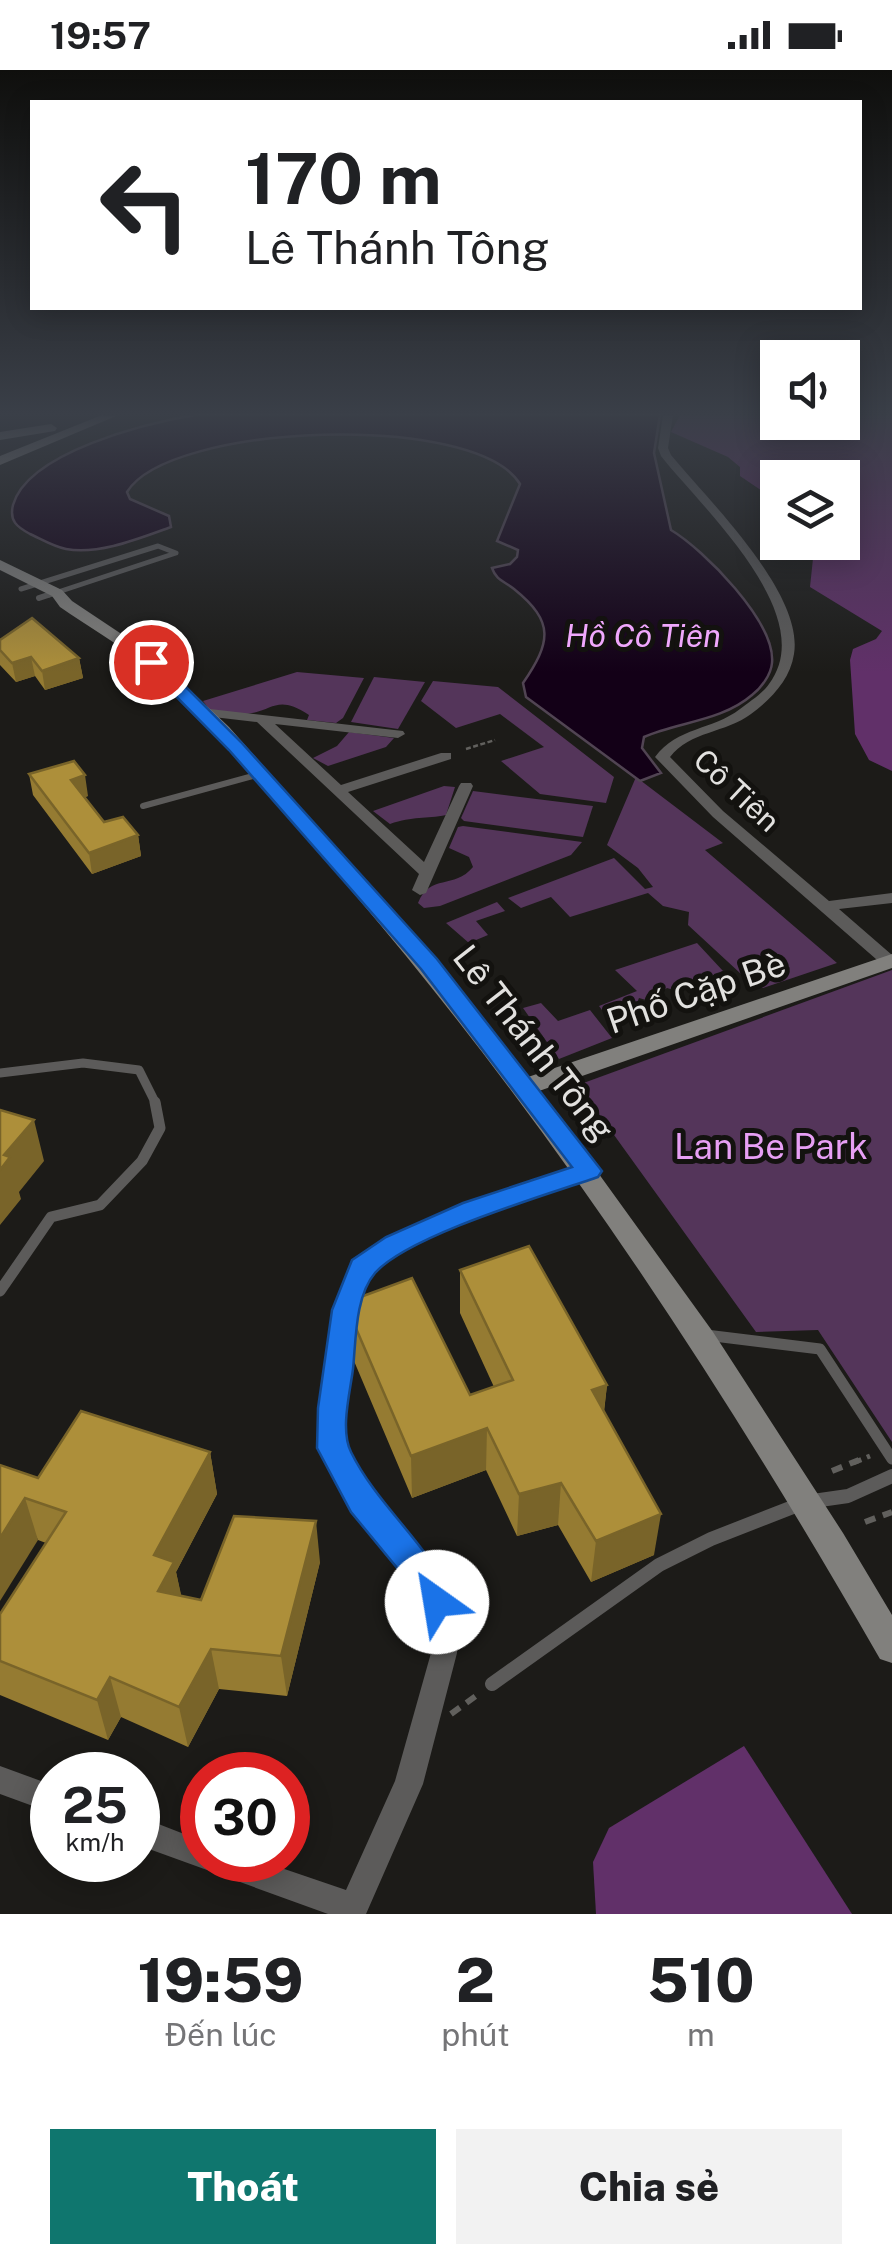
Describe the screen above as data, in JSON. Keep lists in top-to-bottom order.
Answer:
{
  "streets": {
    "main road": ["Phố Cặp Bè", "Lê Thánh Tông"],
    "street": ["Cô Tiên"]
  },
  "crossings": [
    ["Cô Tiên", "Phố Cặp Bè"],
    ["Phố Cặp Bè", "Lê Thánh Tông"]
  ],
  "water": ["Hồ Cô Tiên"],
  "parks": ["Lan Be Park"],
  "page": {
    "status": "19:57",
    "turn": ["170 m", "Lê Thánh Tông"],
    "speed": "25 km/h",
    "limit": "30",
    "eta": [
      "19:59",
      "Đến lúc",
      "2",
      "phút",
      "510",
      "m"
    ],
    "buttons": ["Thoát", "Chia sẻ"]
  }
}
